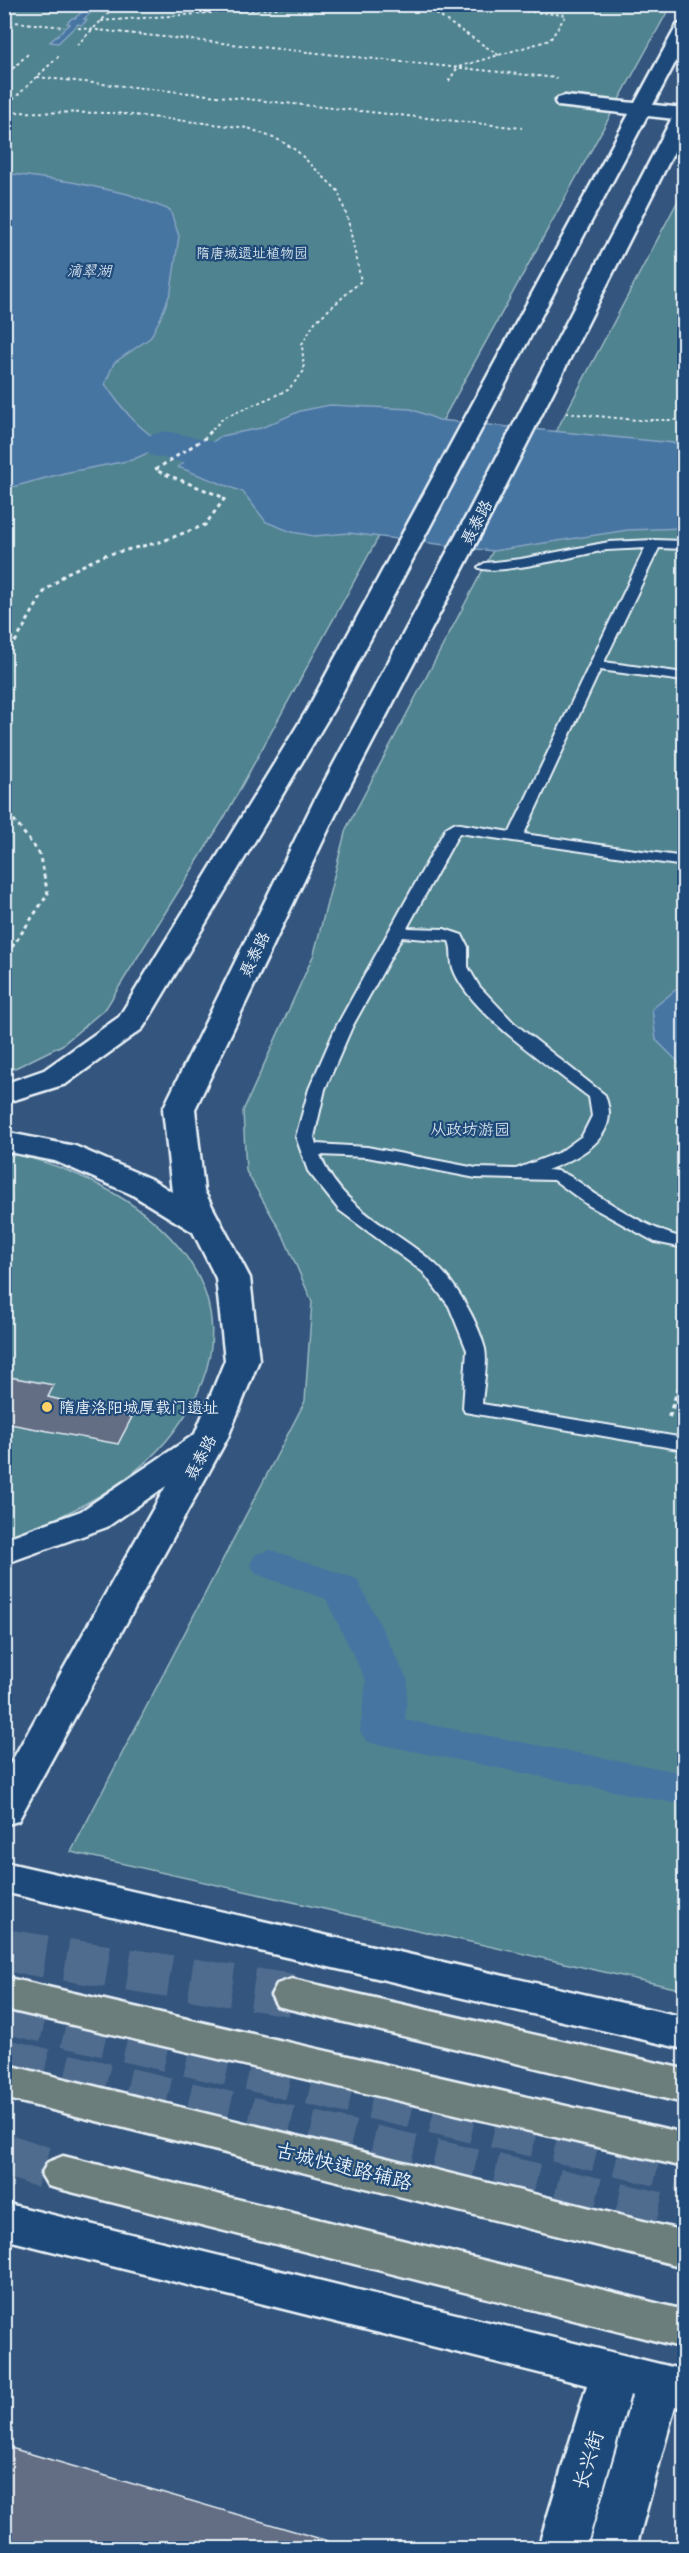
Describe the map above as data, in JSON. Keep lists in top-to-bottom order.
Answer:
{
  "streets": {
    "main road": ["聂泰路", "古城快速路辅路", "长兴街"]
  },
  "water": ["滴翠湖"],
  "parks": ["隋唐城遗址植物园", "从政坊游园"],
  "places": ["隋唐洛阳城厚载门遗址"]
}
